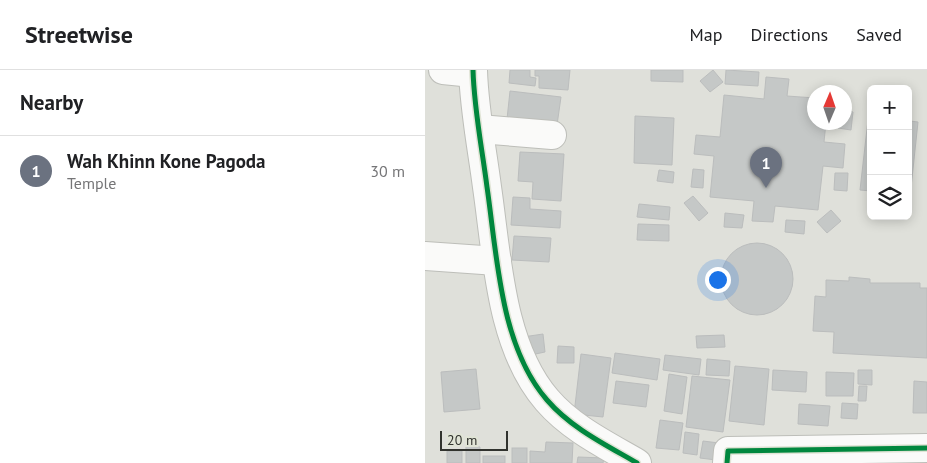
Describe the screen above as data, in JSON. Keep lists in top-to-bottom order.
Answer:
{
  "scale_bar": "20 m",
  "north": "top",
  "page": {
    "header": "Streetwise",
    "nav": ["Map", "Directions", "Saved"],
    "heading": "Nearby",
    "map_buttons": ["+", "−"],
    "list": [
      {
        "mark": "1",
        "name": "Wah Khinn Kone Pagoda",
        "note": "Temple",
        "value": "30 m"
      }
    ],
    "pins": "1",
    "scale": "20 m"
  }
}
